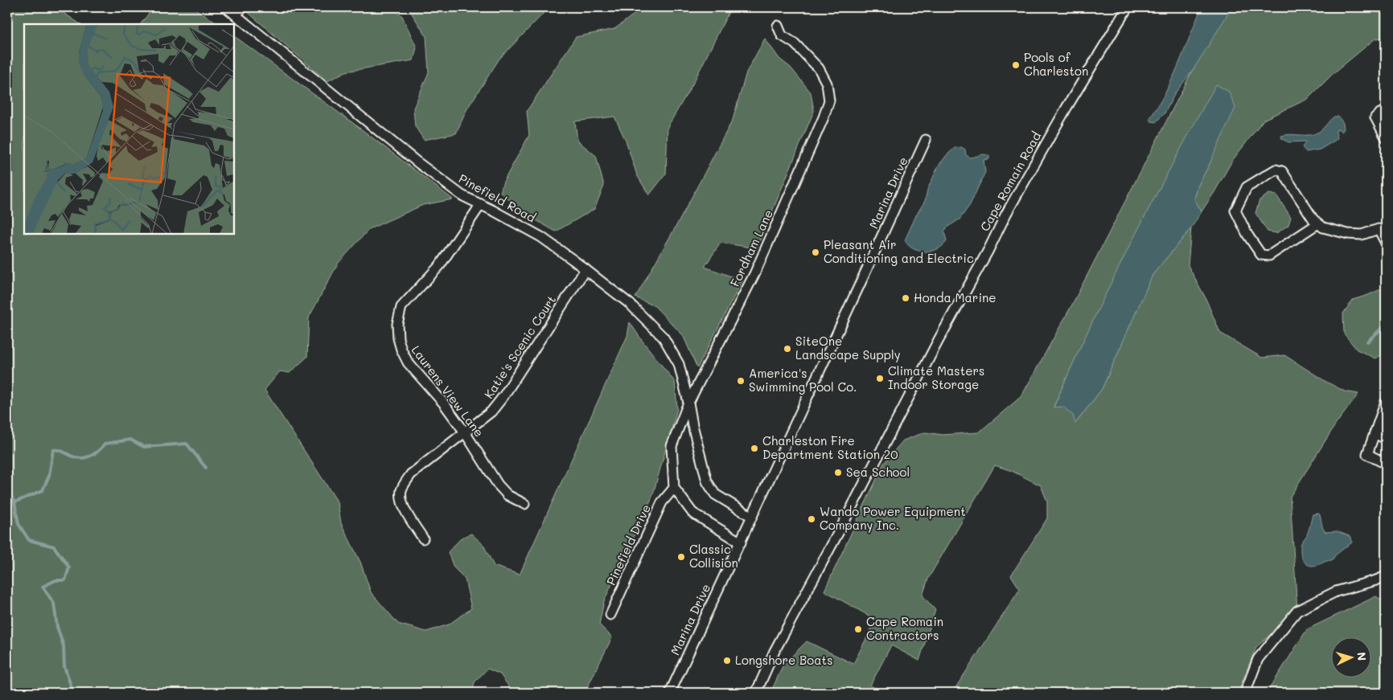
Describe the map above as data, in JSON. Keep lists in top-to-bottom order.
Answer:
{
  "streets": {
    "street": [
      "Cape Romain Road",
      "Marina Drive",
      "Pinefield Road",
      "Fordham Lane",
      "Katie's Scenic Court",
      "Laurens View Lane",
      "Pinefield Drive"
    ]
  },
  "crossings": [
    ["Marina Drive", "Pinefield Road"],
    ["Pinefield Road", "Fordham Lane"],
    ["Pinefield Road", "Katie's Scenic Court"],
    ["Pinefield Road", "Laurens View Lane"],
    ["Katie's Scenic Court", "Laurens View Lane"]
  ],
  "places": [
    "Pools of Charleston",
    "Pleasant Air Conditioning and Electric",
    "Honda Marine",
    "SiteOne Landscape Supply",
    "Climate Masters Indoor Storage",
    "America's Swimming Pool Co.",
    "Charleston Fire Department Station 20",
    "Sea School",
    "Wando Power Equipment Company Inc.",
    "Classic Collision",
    "Cape Romain Contractors",
    "Longshore Boats"
  ],
  "north": "right"
}
